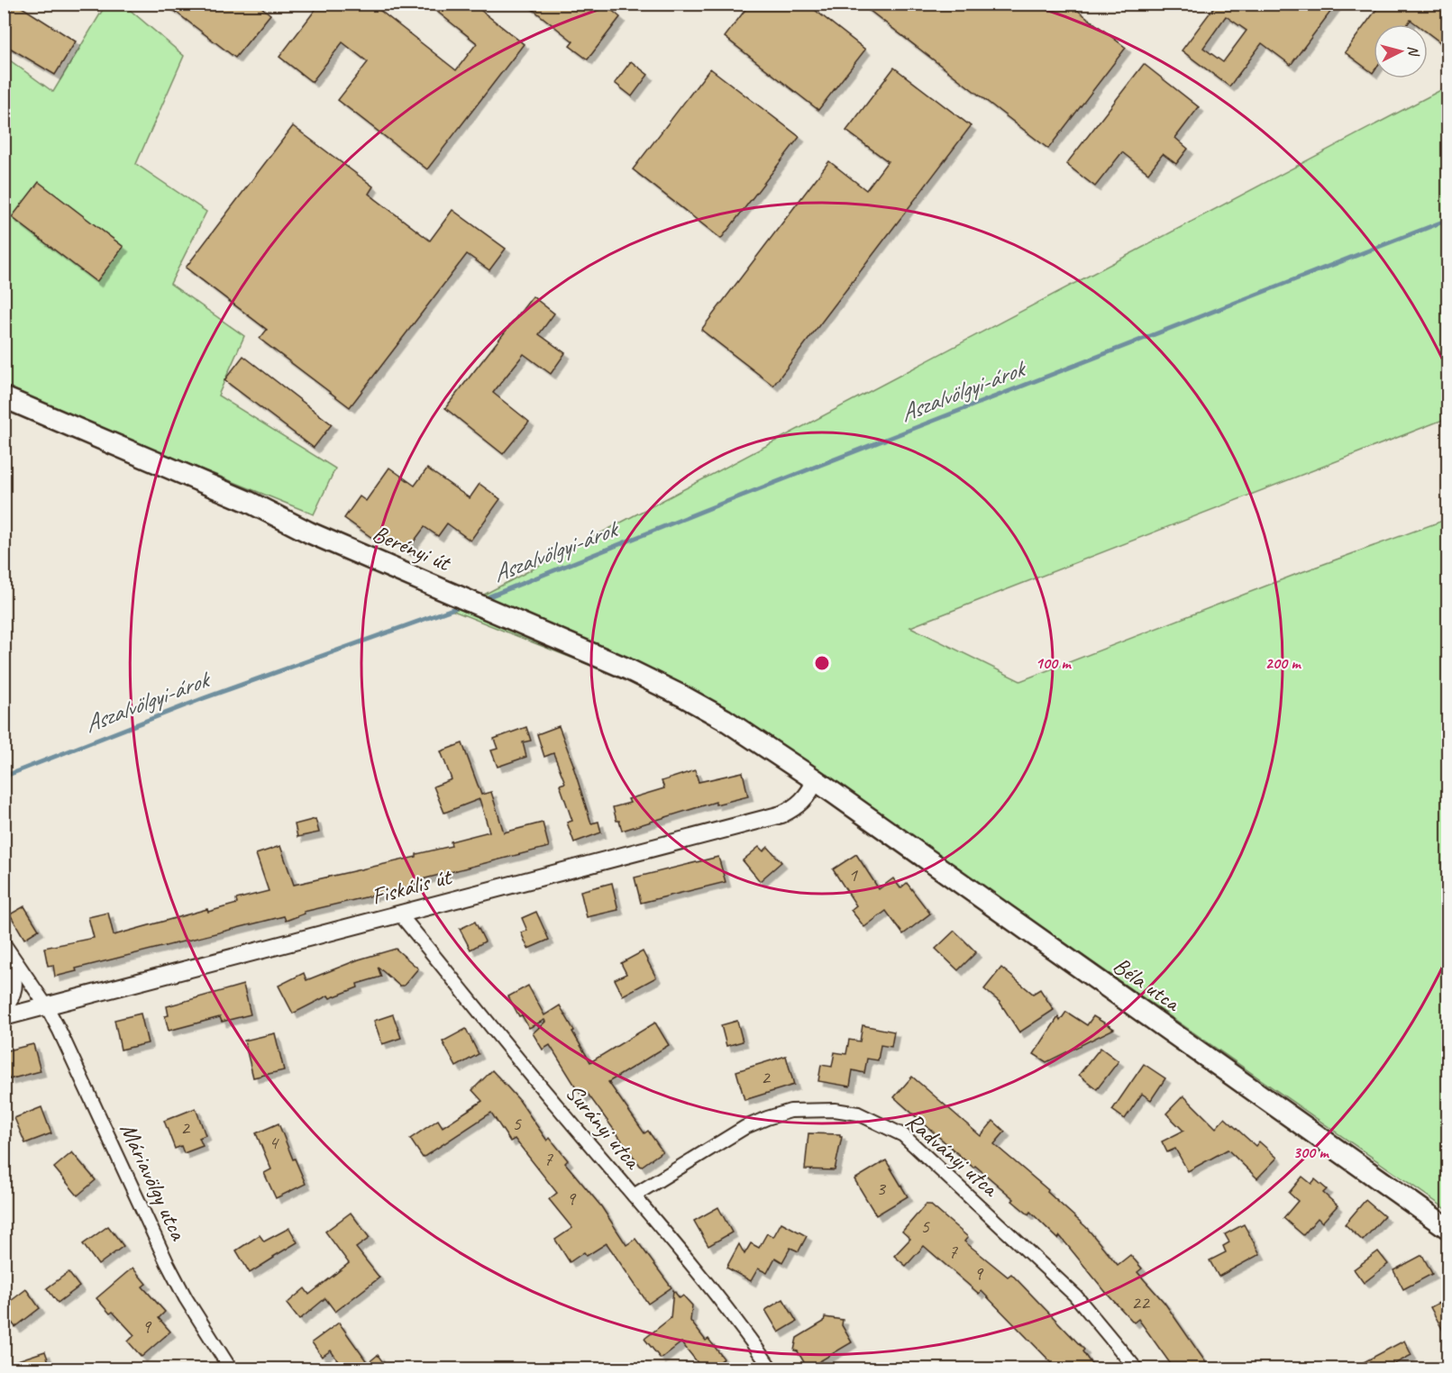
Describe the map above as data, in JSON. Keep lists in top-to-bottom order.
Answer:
{
  "streets": {
    "main road": ["Berényi út", "Béla utca"],
    "street": [
      "Fiskális út",
      "Surányi utca",
      "Radványi utca",
      "Máriavölgy utca"
    ]
  },
  "crossings": [
    ["Berényi út", "Fiskális út"],
    ["Berényi út", "Béla utca"],
    ["Fiskális út", "Béla utca"],
    ["Fiskális út", "Surányi utca"],
    ["Fiskális út", "Máriavölgy utca"],
    ["Surányi utca", "Radványi utca"]
  ],
  "water": ["Aszalvölgyi-árok"],
  "house_numbers": [
    "1",
    "2",
    "5",
    "2",
    "4",
    "7",
    "3",
    "9",
    "5",
    "7",
    "9",
    "22",
    "9"
  ],
  "north": "right",
  "rings": ["100 m", "200 m", "300 m"]
}
